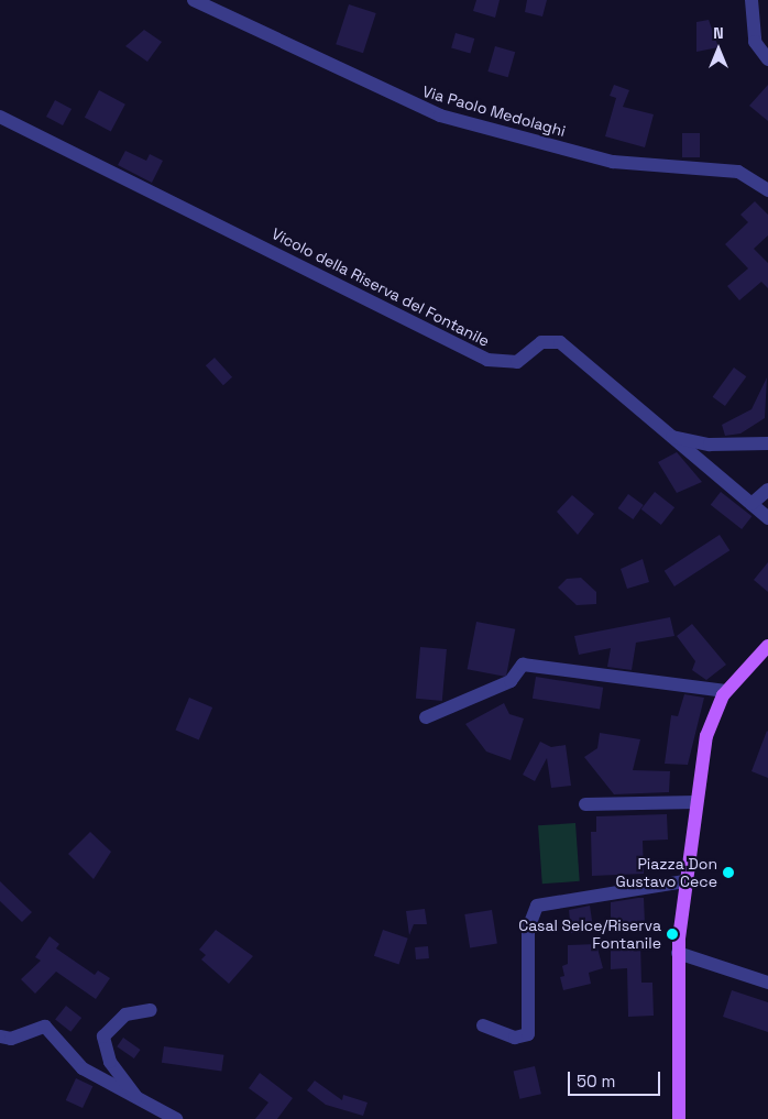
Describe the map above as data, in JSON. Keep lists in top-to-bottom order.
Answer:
{
  "streets": {
    "street": ["Via Paolo Medolaghi", "Vicolo della Riserva del Fontanile"]
  },
  "places": ["Piazza Don Gustavo Cece", "Casal Selce/Riserva Fontanile"],
  "scale_bar": "50 m",
  "north": "top"
}
